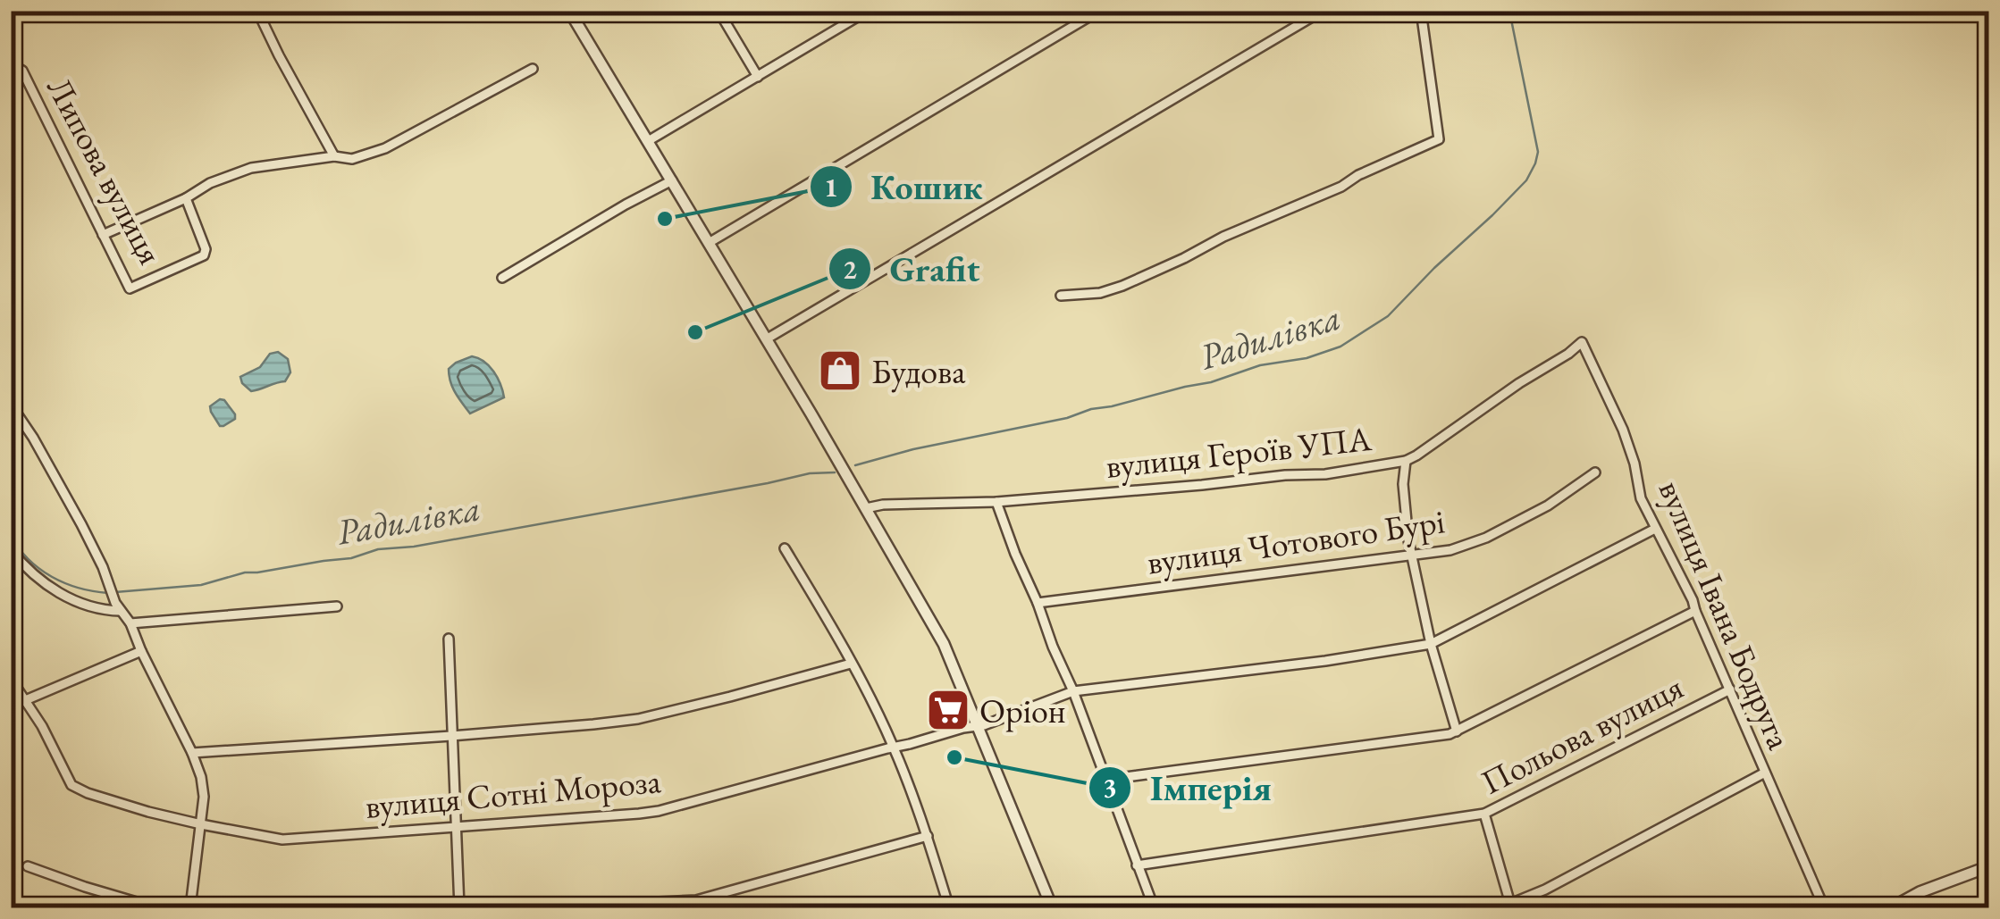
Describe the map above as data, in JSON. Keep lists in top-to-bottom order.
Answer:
{
  "streets": {
    "street": [
      "Липова вулиця",
      "вулиця Героїв УПА",
      "вулиця Чотового Бурі",
      "вулиця Івана Бодруга",
      "Польова вулиця",
      "вулиця Сотні Мороза"
    ]
  },
  "crossings": [
    ["вулиця Героїв УПА", "вулиця Івана Бодруга"],
    ["вулиця Івана Бодруга", "Польова вулиця"],
    ["вулиця Івана Бодруга", "вулиця Сотні Мороза"]
  ],
  "water": ["Радилівка"],
  "places": {
    "other": ["Кошик", "Grafit", "Імперія"],
    "shop": ["Будова"],
    "supermarket": ["Оріон"]
  }
}
